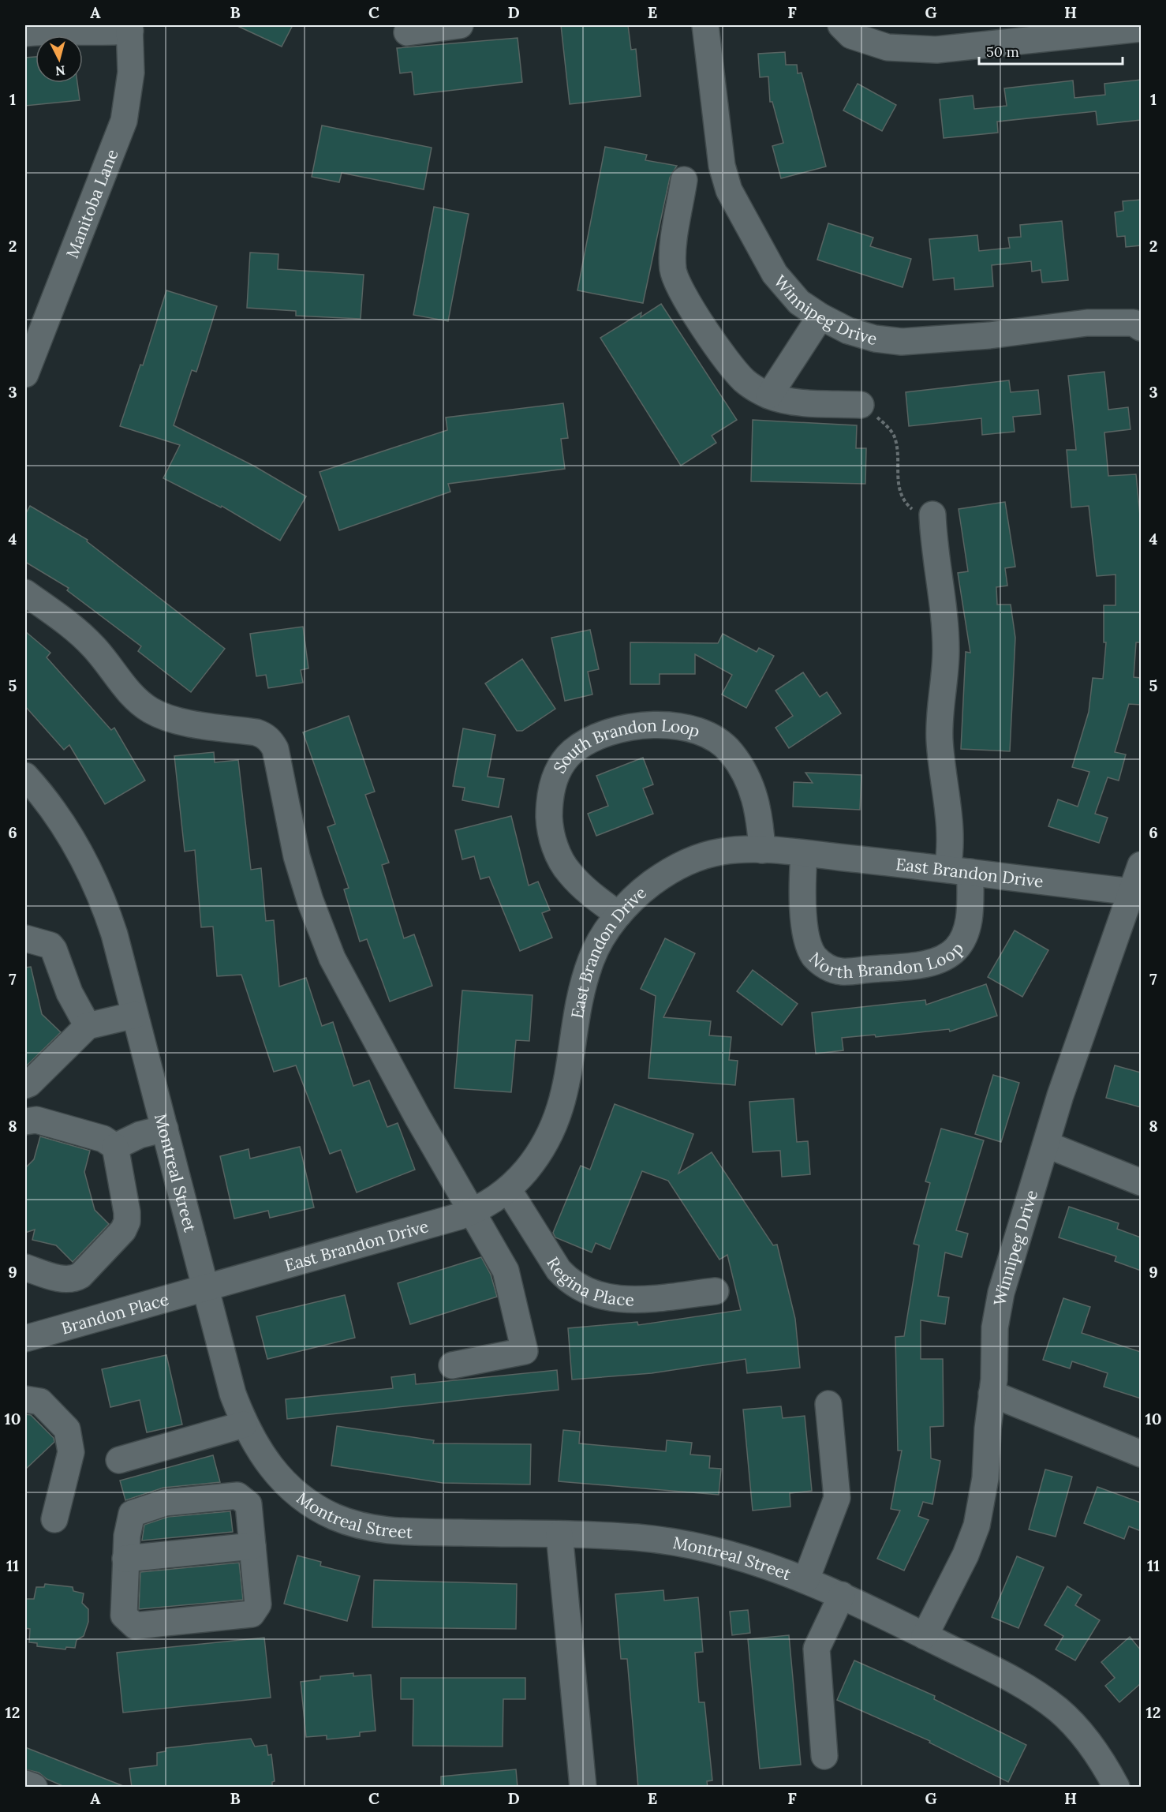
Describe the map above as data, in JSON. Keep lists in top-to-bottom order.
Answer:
{
  "streets": {
    "street": [
      "Manitoba Lane",
      "Winnipeg Drive",
      "South Brandon Loop",
      "East Brandon Drive",
      "North Brandon Loop",
      "Montreal Street",
      "Regina Place",
      "Brandon Place"
    ]
  },
  "crossings": [
    ["Winnipeg Drive", "East Brandon Drive"],
    ["Winnipeg Drive", "Montreal Street"],
    ["South Brandon Loop", "East Brandon Drive"],
    ["East Brandon Drive", "North Brandon Loop"],
    ["East Brandon Drive", "Montreal Street"],
    ["East Brandon Drive", "Regina Place"],
    ["East Brandon Drive", "Brandon Place"],
    ["Montreal Street", "Brandon Place"]
  ],
  "scale_bar": "50 m",
  "north": "bottom",
  "grid": {
    "columns": [
      "A",
      "B",
      "C",
      "D",
      "E",
      "F",
      "G",
      "H"
    ],
    "rows": [
      "1",
      "2",
      "3",
      "4",
      "5",
      "6",
      "7",
      "8",
      "9",
      "10",
      "11",
      "12"
    ]
  }
}
